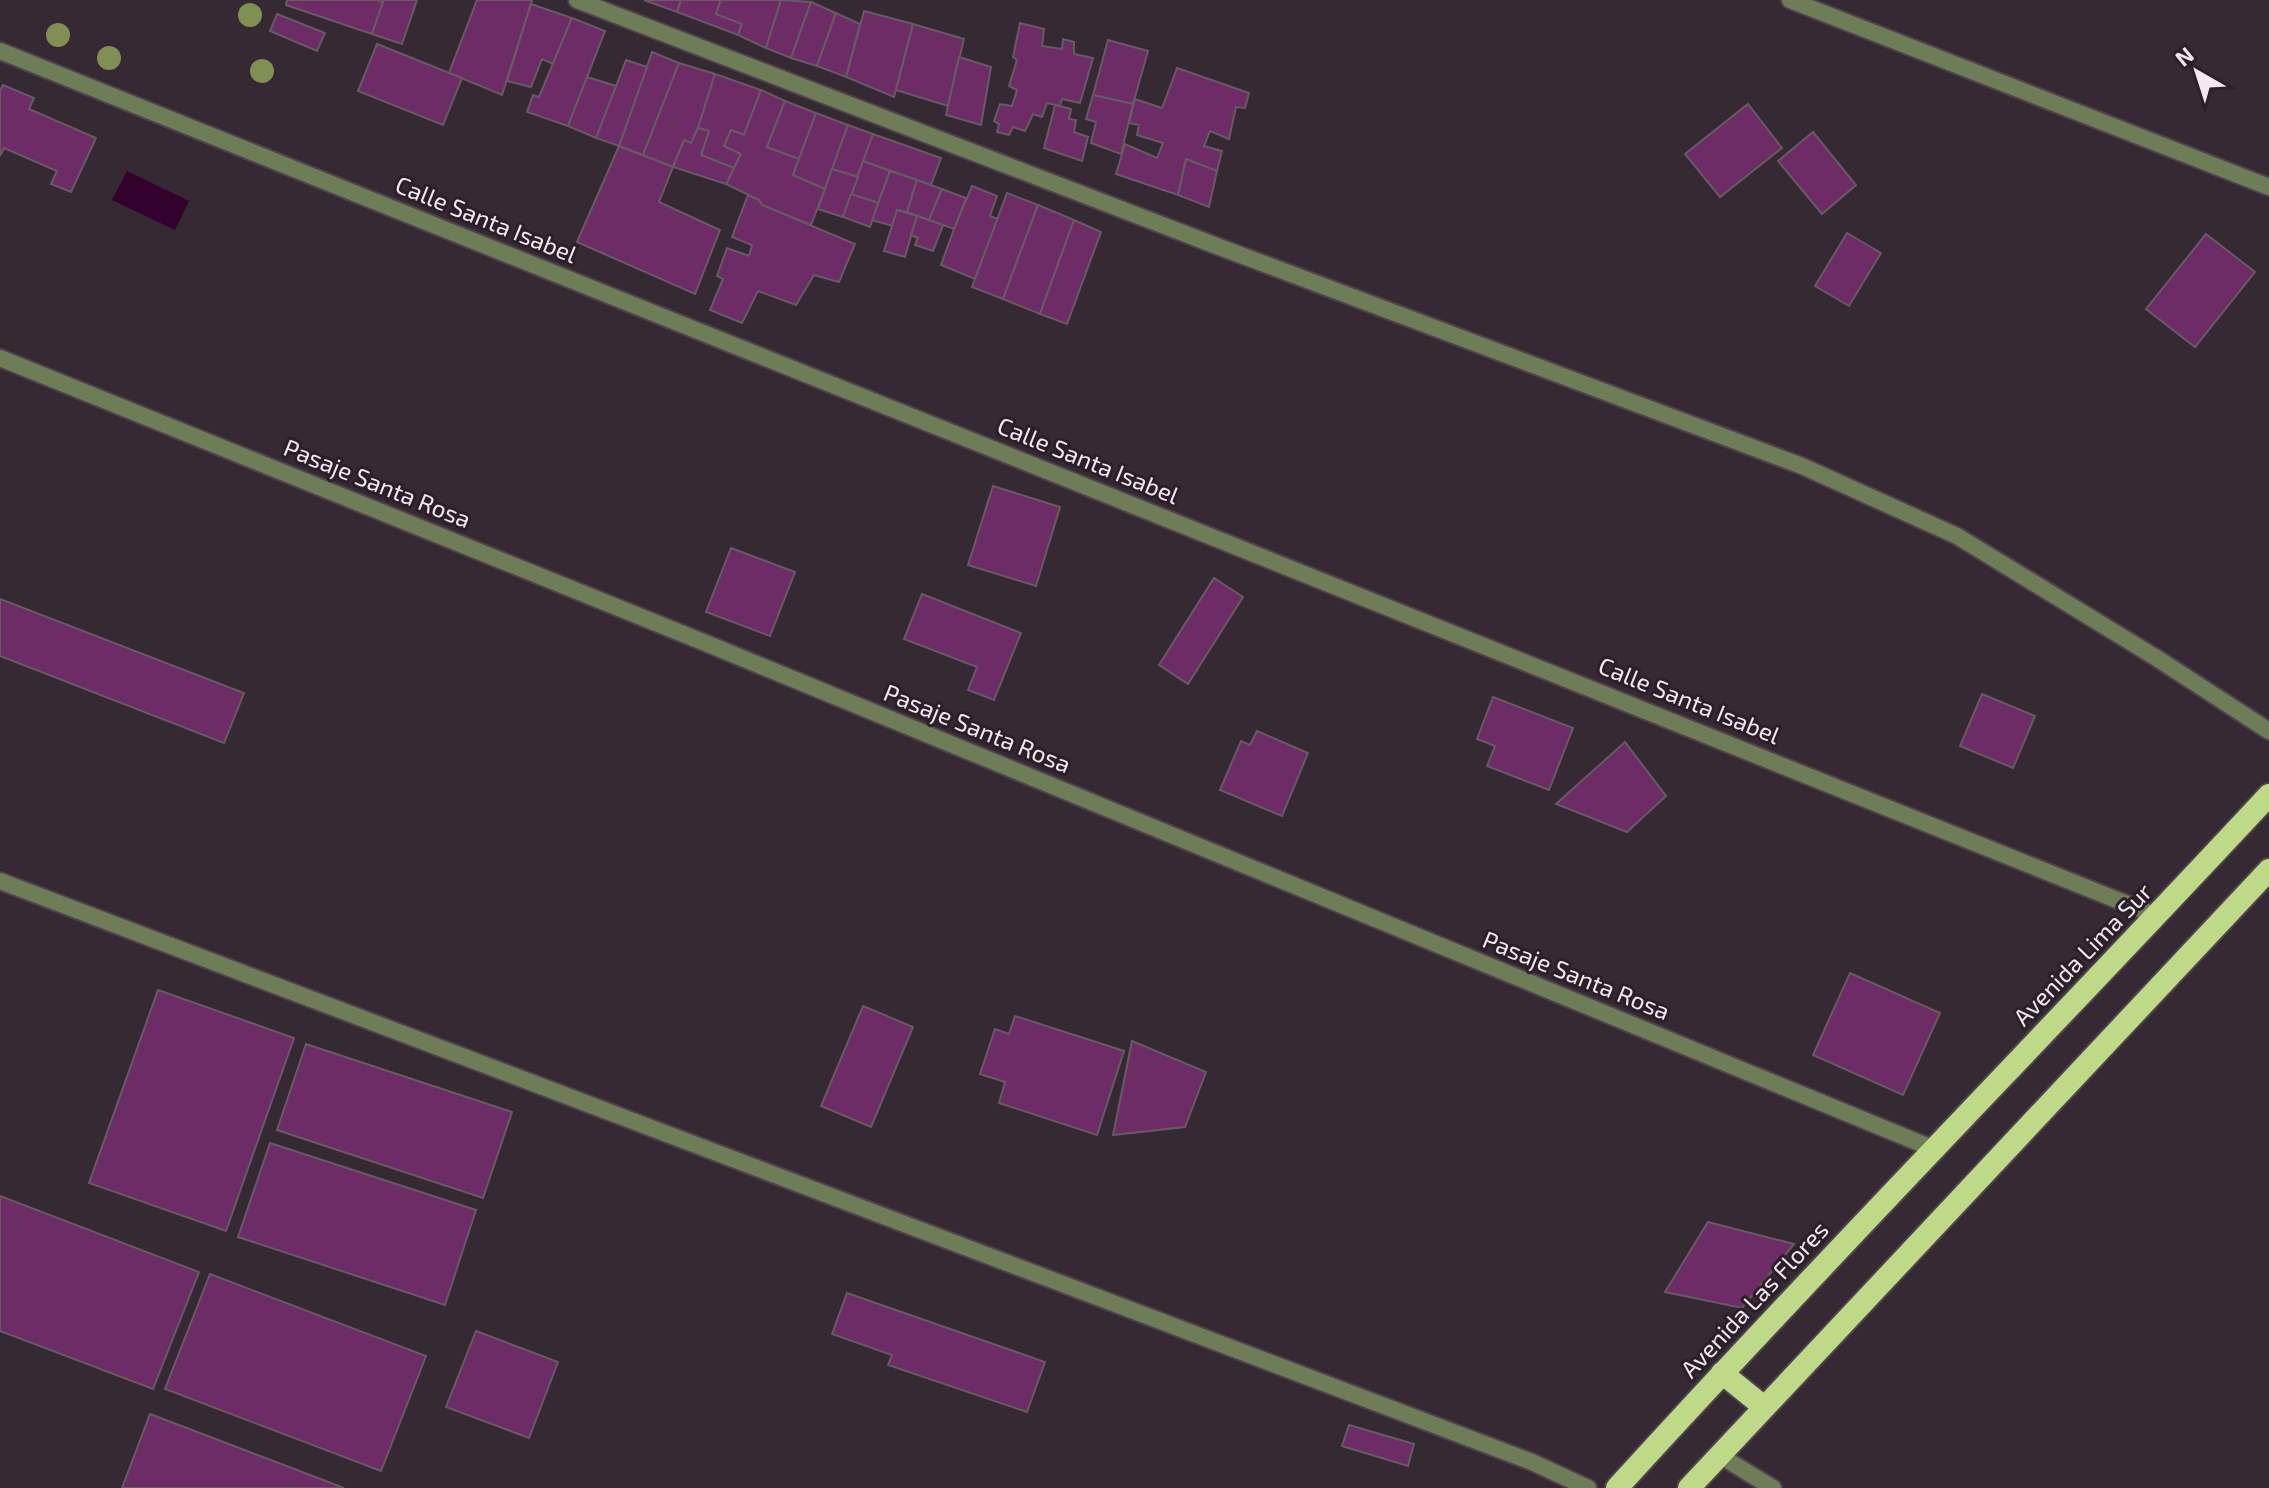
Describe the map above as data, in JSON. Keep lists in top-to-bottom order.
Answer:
{
  "streets": {
    "highway": ["Avenida Lima Sur", "Avenida Las Flores"],
    "street": ["Calle Santa Isabel", "Pasaje Santa Rosa"]
  },
  "crossings": [
    ["Calle Santa Isabel", "Avenida Lima Sur"],
    ["Pasaje Santa Rosa", "Avenida Lima Sur"],
    ["Pasaje Santa Rosa", "Avenida Las Flores"],
    ["Avenida Lima Sur", "Avenida Las Flores"]
  ],
  "north": "top left"
}
